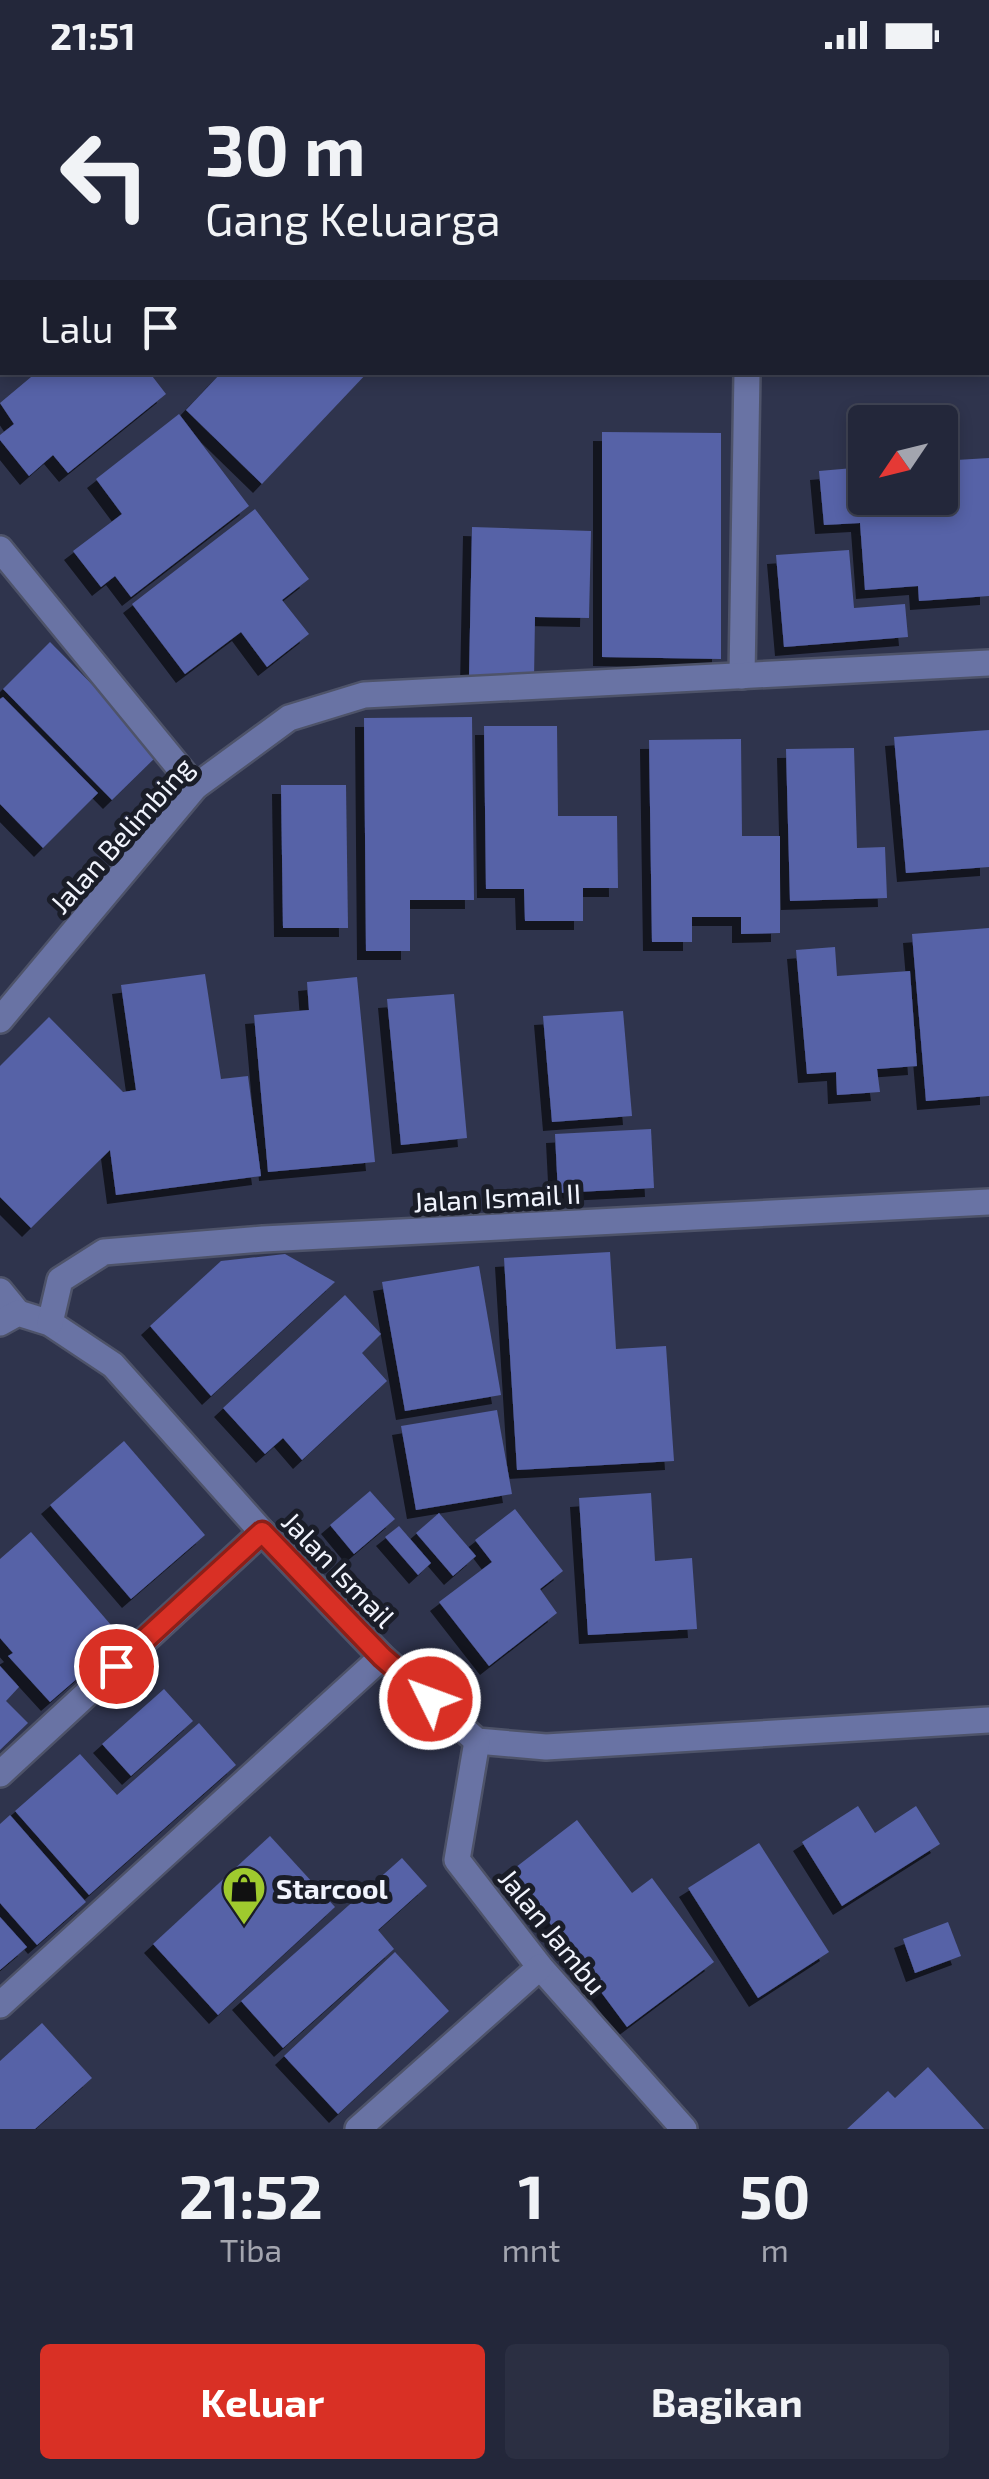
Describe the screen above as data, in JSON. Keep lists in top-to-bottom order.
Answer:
{
  "streets": {
    "street": [
      "Jalan Belimbing",
      "Jalan Ismail II",
      "Jalan Ismail",
      "Jalan Jambu"
    ]
  },
  "crossings": [
    ["Jalan Ismail II", "Jalan Ismail"],
    ["Jalan Ismail", "Jalan Jambu"]
  ],
  "places": {
    "shop": ["Starcool"]
  },
  "north": "bottom left",
  "page": {
    "status": "21:51",
    "turn": ["30 m", "Gang Keluarga"],
    "then": "Lalu",
    "eta": [
      "21:52",
      "Tiba",
      "1",
      "mnt",
      "50",
      "m"
    ],
    "buttons": ["Keluar", "Bagikan"]
  }
}
